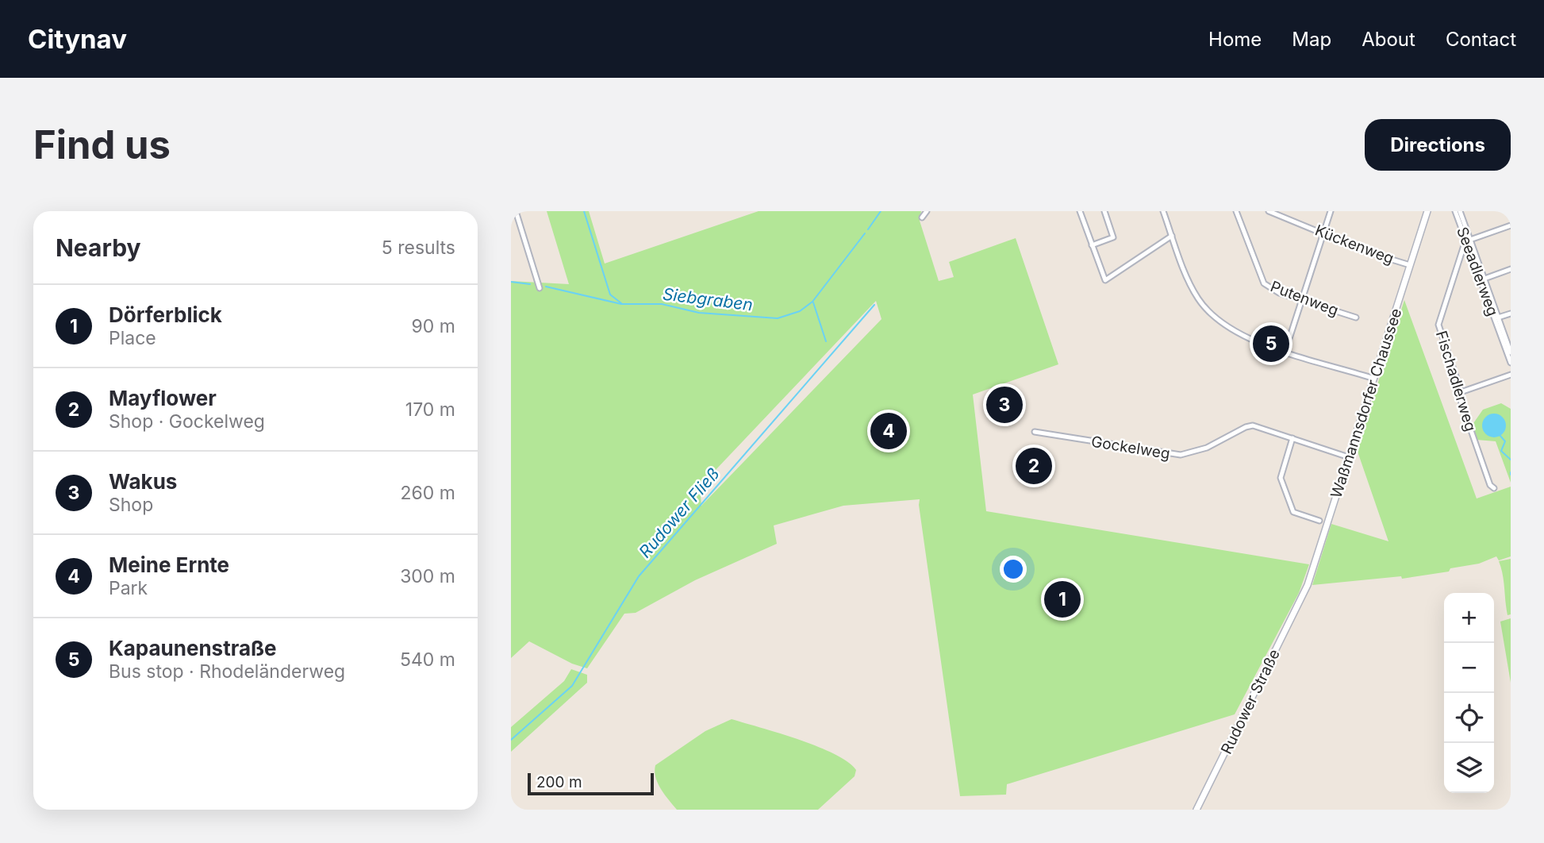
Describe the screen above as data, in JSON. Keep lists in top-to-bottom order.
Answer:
{
  "streets": {
    "street": [
      "Kückenweg",
      "Seeadlerweg",
      "Putenweg",
      "Fischadlerweg",
      "Waßmannsdorfer Chaussee",
      "Gockelweg",
      "Rudower Straße"
    ]
  },
  "crossings": [
    ["Kückenweg", "Waßmannsdorfer Chaussee"],
    ["Seeadlerweg", "Fischadlerweg"],
    ["Waßmannsdorfer Chaussee", "Gockelweg"],
    ["Waßmannsdorfer Chaussee", "Rudower Straße"]
  ],
  "water": ["Siebgraben", "Rudower Fließ"],
  "scale_bar": "200 m",
  "page": {
    "header": "Citynav",
    "nav": [
      "Home",
      "Map",
      "About",
      "Contact"
    ],
    "buttons": "Directions",
    "title": "Find us",
    "heading": ["Nearby", "5 results"],
    "list": [
      {
        "mark": "1",
        "name": "Dörferblick",
        "note": "Place",
        "value": "90 m"
      },
      {
        "mark": "2",
        "name": "Mayflower",
        "note": "Shop · Gockelweg",
        "value": "170 m"
      },
      {
        "mark": "3",
        "name": "Wakus",
        "note": "Shop",
        "value": "260 m"
      },
      {
        "mark": "4",
        "name": "Meine Ernte",
        "note": "Park",
        "value": "300 m"
      },
      {
        "mark": "5",
        "name": "Kapaunenstraße",
        "note": "Bus stop · Rhodeländerweg",
        "value": "540 m"
      }
    ],
    "pins": [
      "5",
      "3",
      "4",
      "2",
      "1"
    ],
    "map_buttons": ["+", "−"],
    "scale": "200 m"
  }
}
